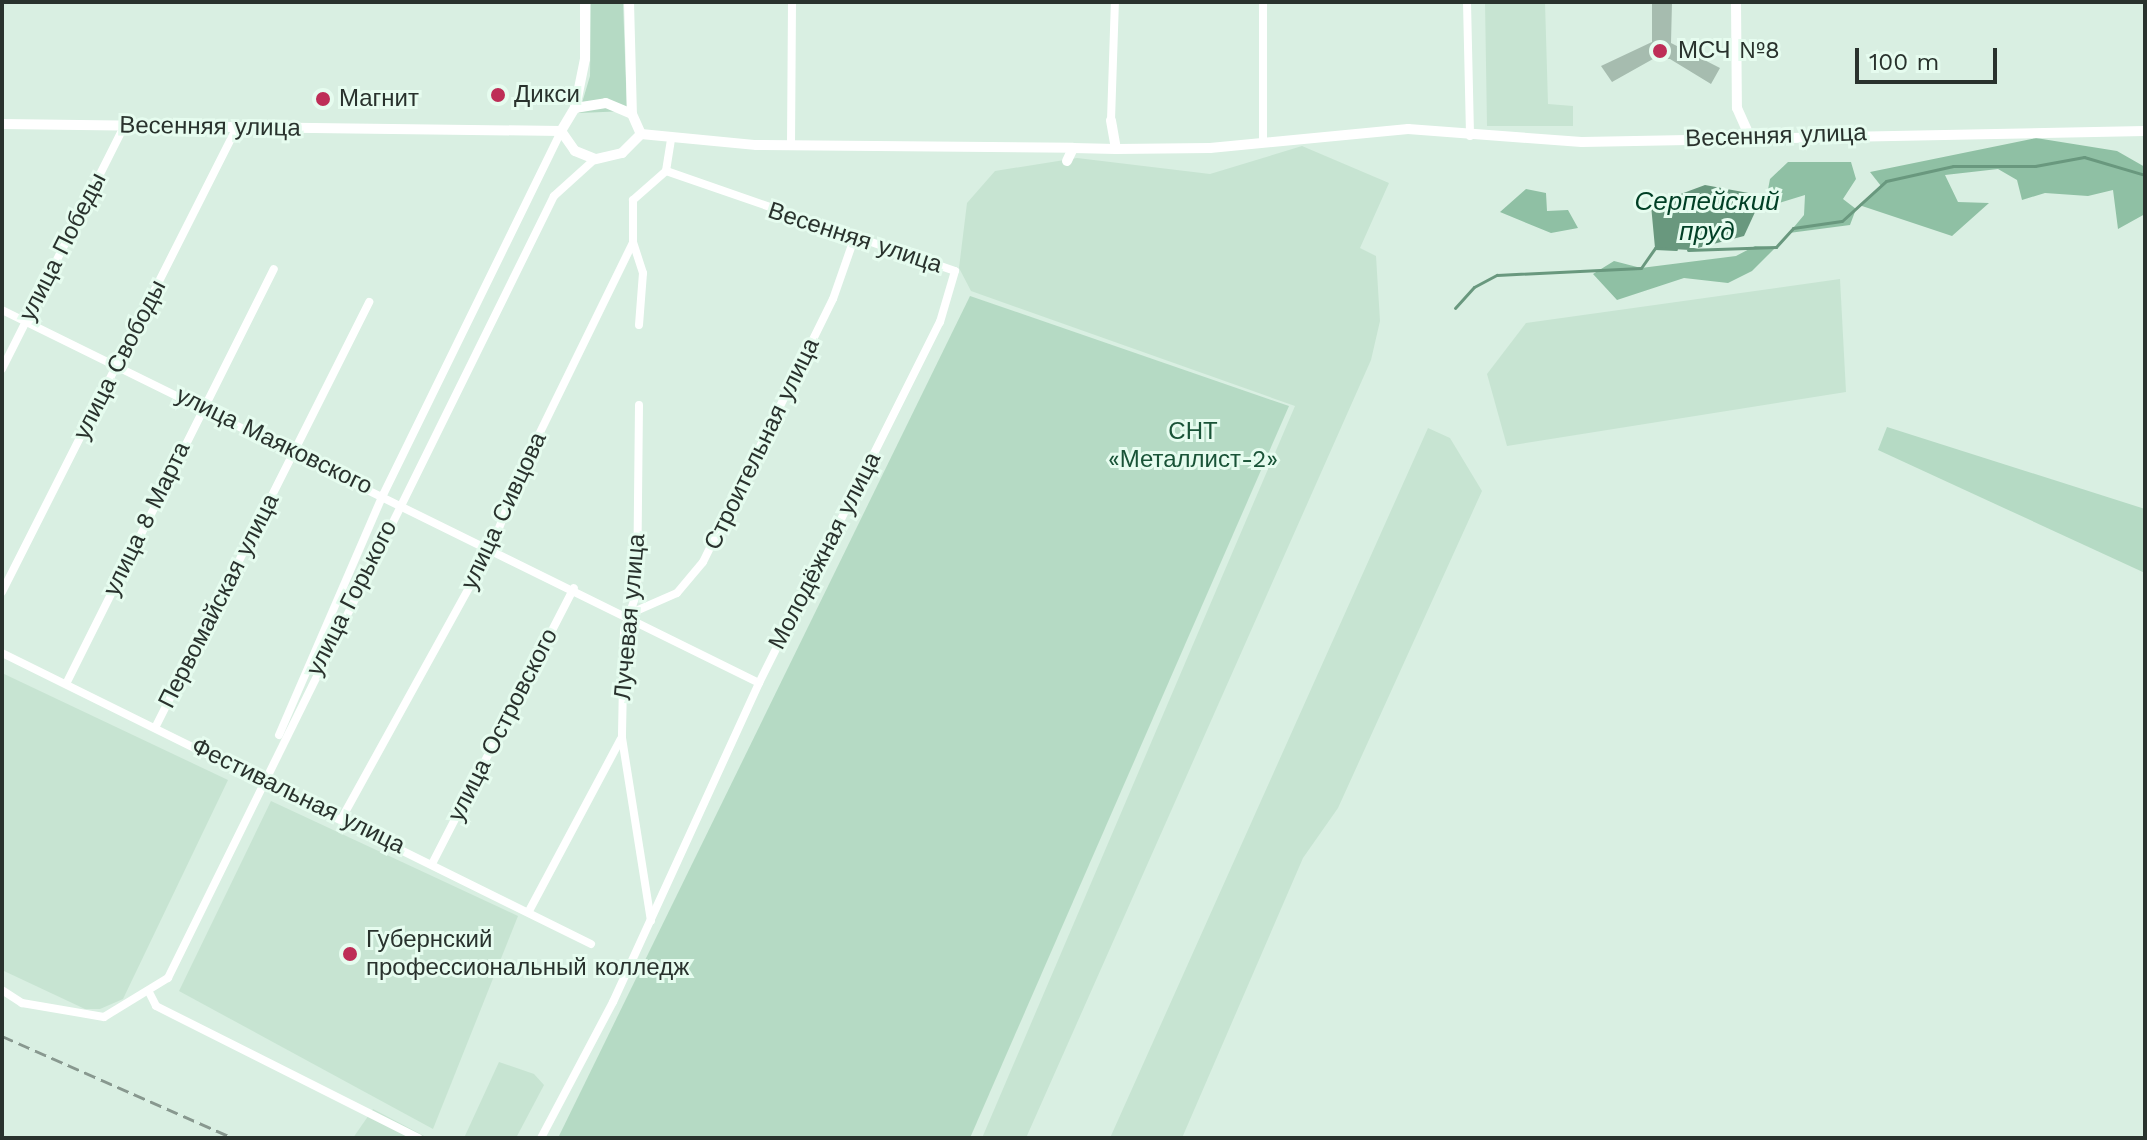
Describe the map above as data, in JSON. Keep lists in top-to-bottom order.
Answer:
{
  "streets": {
    "street": [
      "Весенняя улица",
      "улица Победы",
      "улица Свободы",
      "улица Маяковского",
      "Строительная улица",
      "улица Сивцова",
      "улица 8 Марта",
      "Молодёжная улица",
      "улица Горького",
      "Первомайская улица",
      "Лучевая улица",
      "улица Островского",
      "Фестивальная улица"
    ]
  },
  "crossings": [
    ["Весенняя улица", "улица Победы"],
    ["Весенняя улица", "улица Свободы"],
    ["Весенняя улица", "Строительная улица"],
    ["Весенняя улица", "Молодёжная улица"],
    ["Весенняя улица", "улица Горького"],
    ["улица Победы", "улица Маяковского"],
    ["улица Свободы", "улица Маяковского"],
    ["улица Маяковского", "Строительная улица"],
    ["улица Маяковского", "улица Сивцова"],
    ["улица Маяковского", "улица 8 Марта"],
    ["улица Маяковского", "Молодёжная улица"],
    ["улица Маяковского", "улица Горького"],
    ["улица Маяковского", "Первомайская улица"],
    ["улица Маяковского", "Лучевая улица"],
    ["улица Маяковского", "улица Островского"],
    ["Строительная улица", "Лучевая улица"],
    ["улица Сивцова", "Фестивальная улица"],
    ["улица 8 Марта", "Фестивальная улица"],
    ["Молодёжная улица", "Лучевая улица"],
    ["улица Горького", "Фестивальная улица"],
    ["Первомайская улица", "Фестивальная улица"],
    ["улица Островского", "Фестивальная улица"]
  ],
  "water": ["Серпейский пруд"],
  "parks": ["СНТ «Металлист-2»"],
  "places": [
    "МСЧ №8",
    "Дикси",
    "Магнит",
    "Губернский профессиональный колледж"
  ],
  "scale_bar": "100 m"
}
